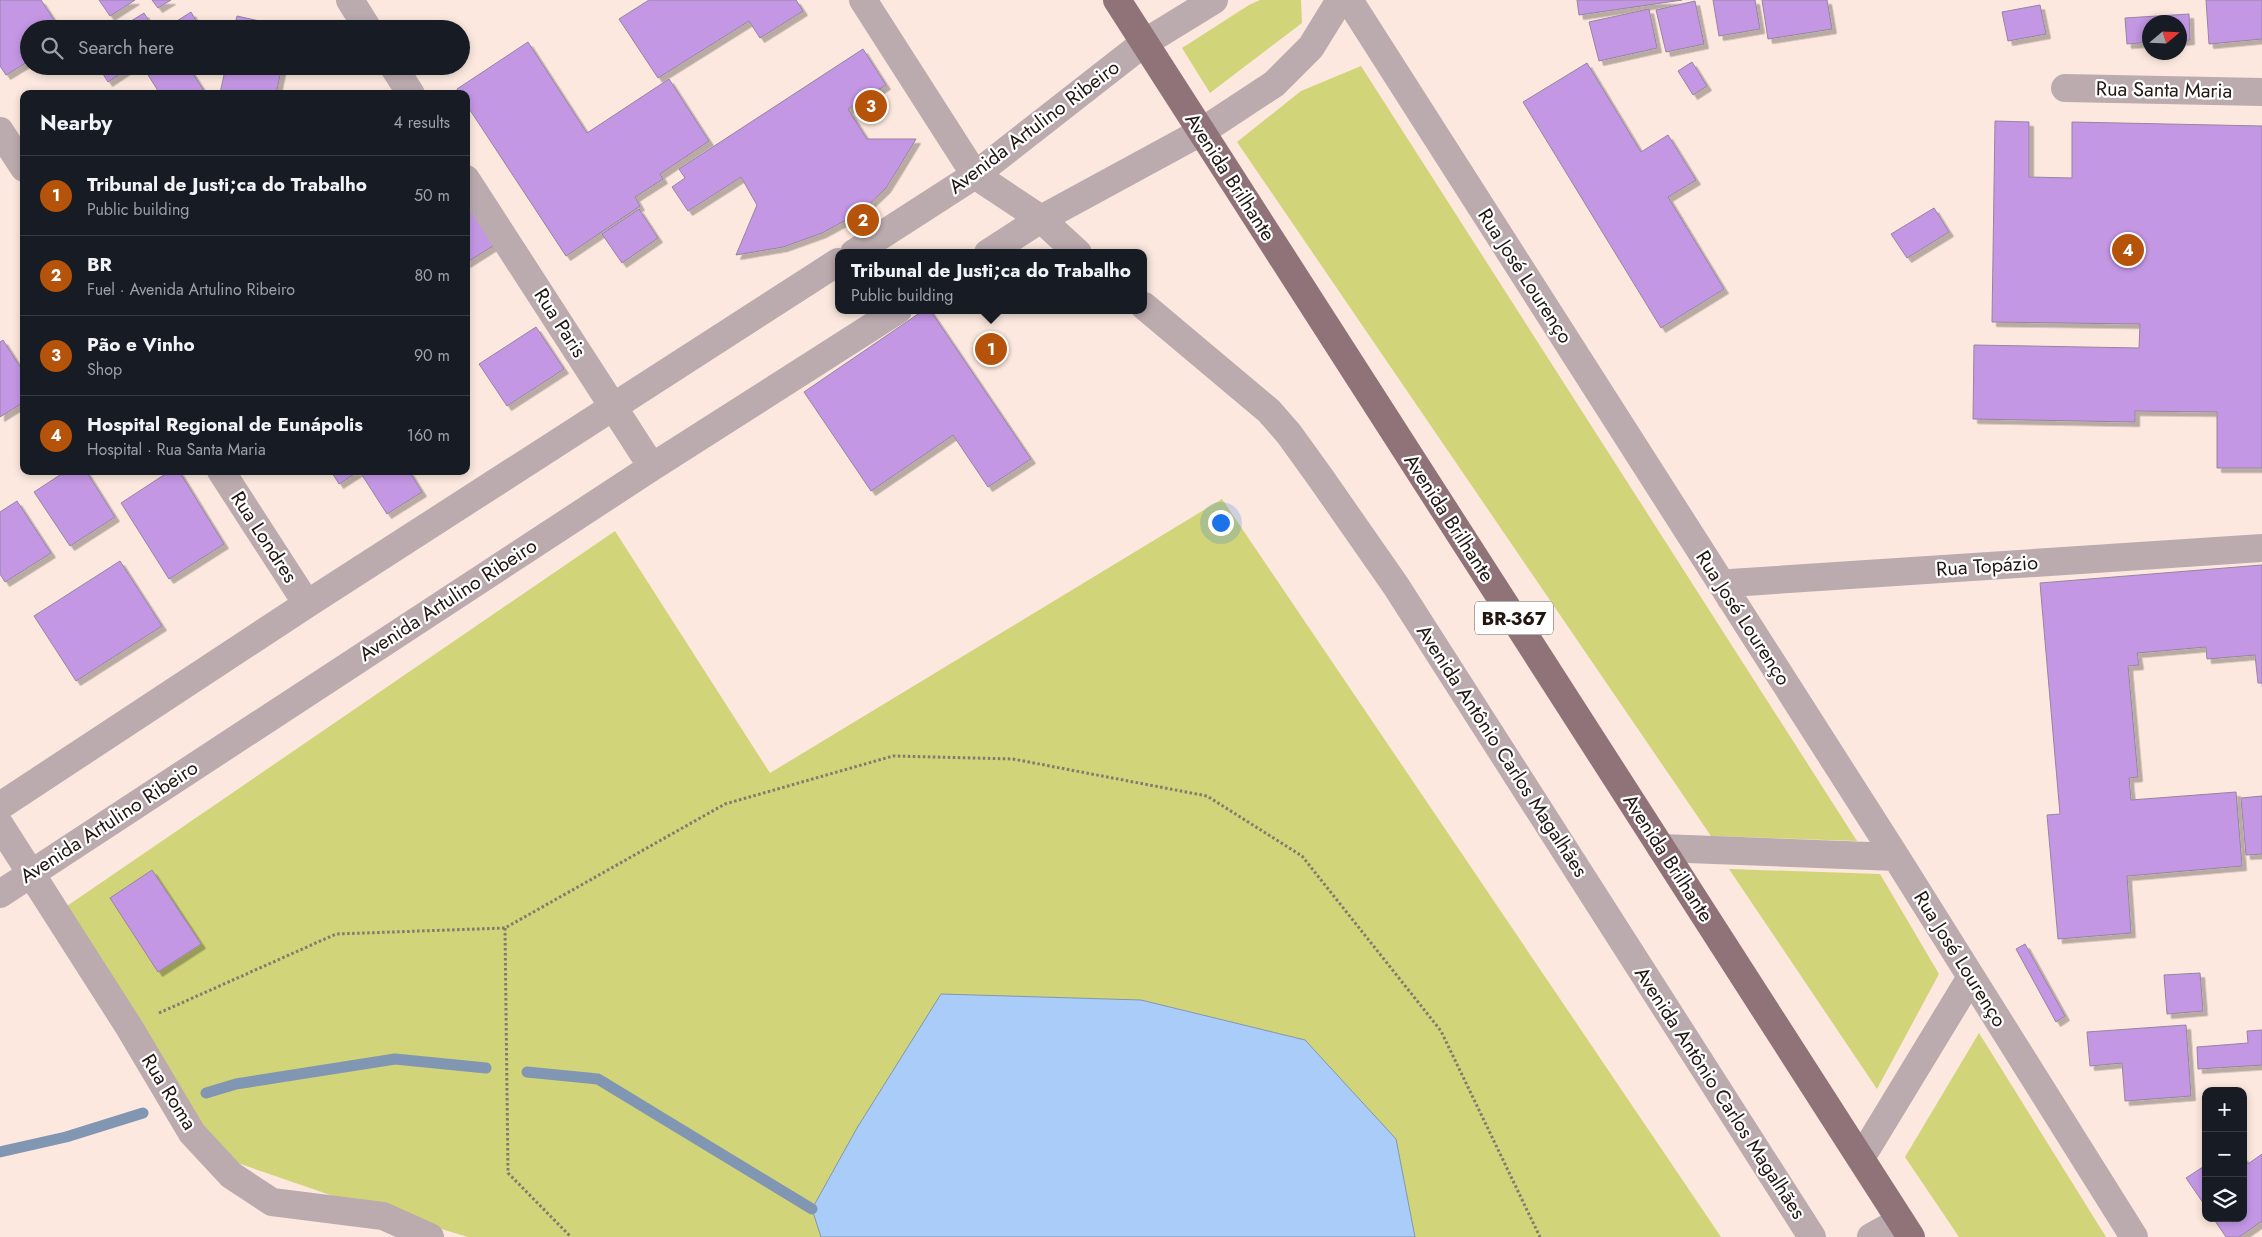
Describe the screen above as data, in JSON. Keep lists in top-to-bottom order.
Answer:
{
  "streets": {
    "main road": ["Avenida Brilhante", "BR-367"],
    "street": [
      "Rua Santa Maria",
      "Avenida Artulino Ribeiro",
      "Rua José Lourenço",
      "Rua Paris",
      "Rua Londres",
      "Rua Topázio",
      "Avenida Antônio Carlos Magalhães",
      "Rua Roma"
    ]
  },
  "crossings": [
    ["Avenida Artulino Ribeiro", "Avenida Brilhante"],
    ["Avenida Artulino Ribeiro", "Rua Paris"],
    ["Avenida Artulino Ribeiro", "Rua Roma"],
    ["Rua José Lourenço", "Rua Topázio"]
  ],
  "north": "right",
  "page": {
    "search": "Search here",
    "pins": [
      "3",
      "2",
      "4",
      "1"
    ],
    "heading": ["Nearby", "4 results"],
    "list": [
      {
        "mark": "1",
        "name": "Tribunal de Justi;ca do Trabalho",
        "note": "Public building",
        "value": "50 m"
      },
      {
        "mark": "2",
        "name": "BR",
        "note": "Fuel · Avenida Artulino Ribeiro",
        "value": "80 m"
      },
      {
        "mark": "3",
        "name": "Pão e Vinho",
        "note": "Shop",
        "value": "90 m"
      },
      {
        "mark": "4",
        "name": "Hospital Regional de Eunápolis",
        "note": "Hospital · Rua Santa Maria",
        "value": "160 m"
      }
    ],
    "popup": ["Tribunal de Justi;ca do Trabalho", "Public building"],
    "map_buttons": ["+", "−"]
  }
}
